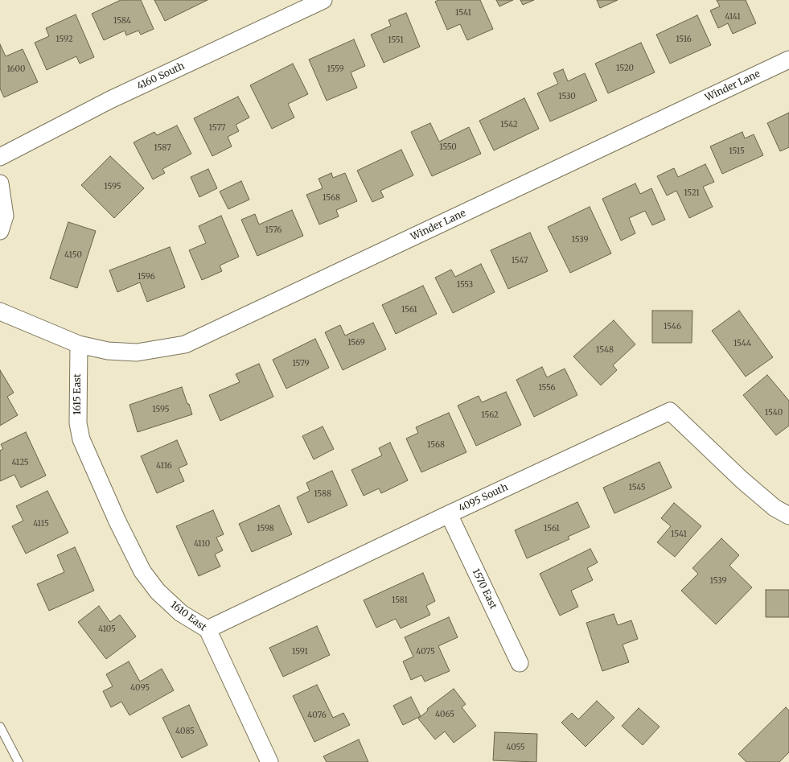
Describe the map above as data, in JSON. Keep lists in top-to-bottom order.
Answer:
{
  "streets": {
    "street": [
      "4160 South",
      "Winder Lane",
      "1615 East",
      "4095 South",
      "1570 East",
      "1610 East"
    ]
  },
  "crossings": [
    ["Winder Lane", "1615 East"],
    ["1615 East", "1610 East"],
    ["4095 South", "1570 East"],
    ["4095 South", "1610 East"]
  ],
  "house_numbers": [
    "1541",
    "4141",
    "1584",
    "1592",
    "1516",
    "1551",
    "1520",
    "1600",
    "1559",
    "1530",
    "1542",
    "1577",
    "1550",
    "1587",
    "1515",
    "1595",
    "1521",
    "1568",
    "1576",
    "1539",
    "4150",
    "1547",
    "1596",
    "1553",
    "1561",
    "1546",
    "1569",
    "1544",
    "1548",
    "1579",
    "1556",
    "1595",
    "1540",
    "1562",
    "1568",
    "4125",
    "4116",
    "1545",
    "1588",
    "4115",
    "1598",
    "1561",
    "1541",
    "4110",
    "1539",
    "1581",
    "4105",
    "1591",
    "4075",
    "4095",
    "4065",
    "4076",
    "4085",
    "4055"
  ]
}
